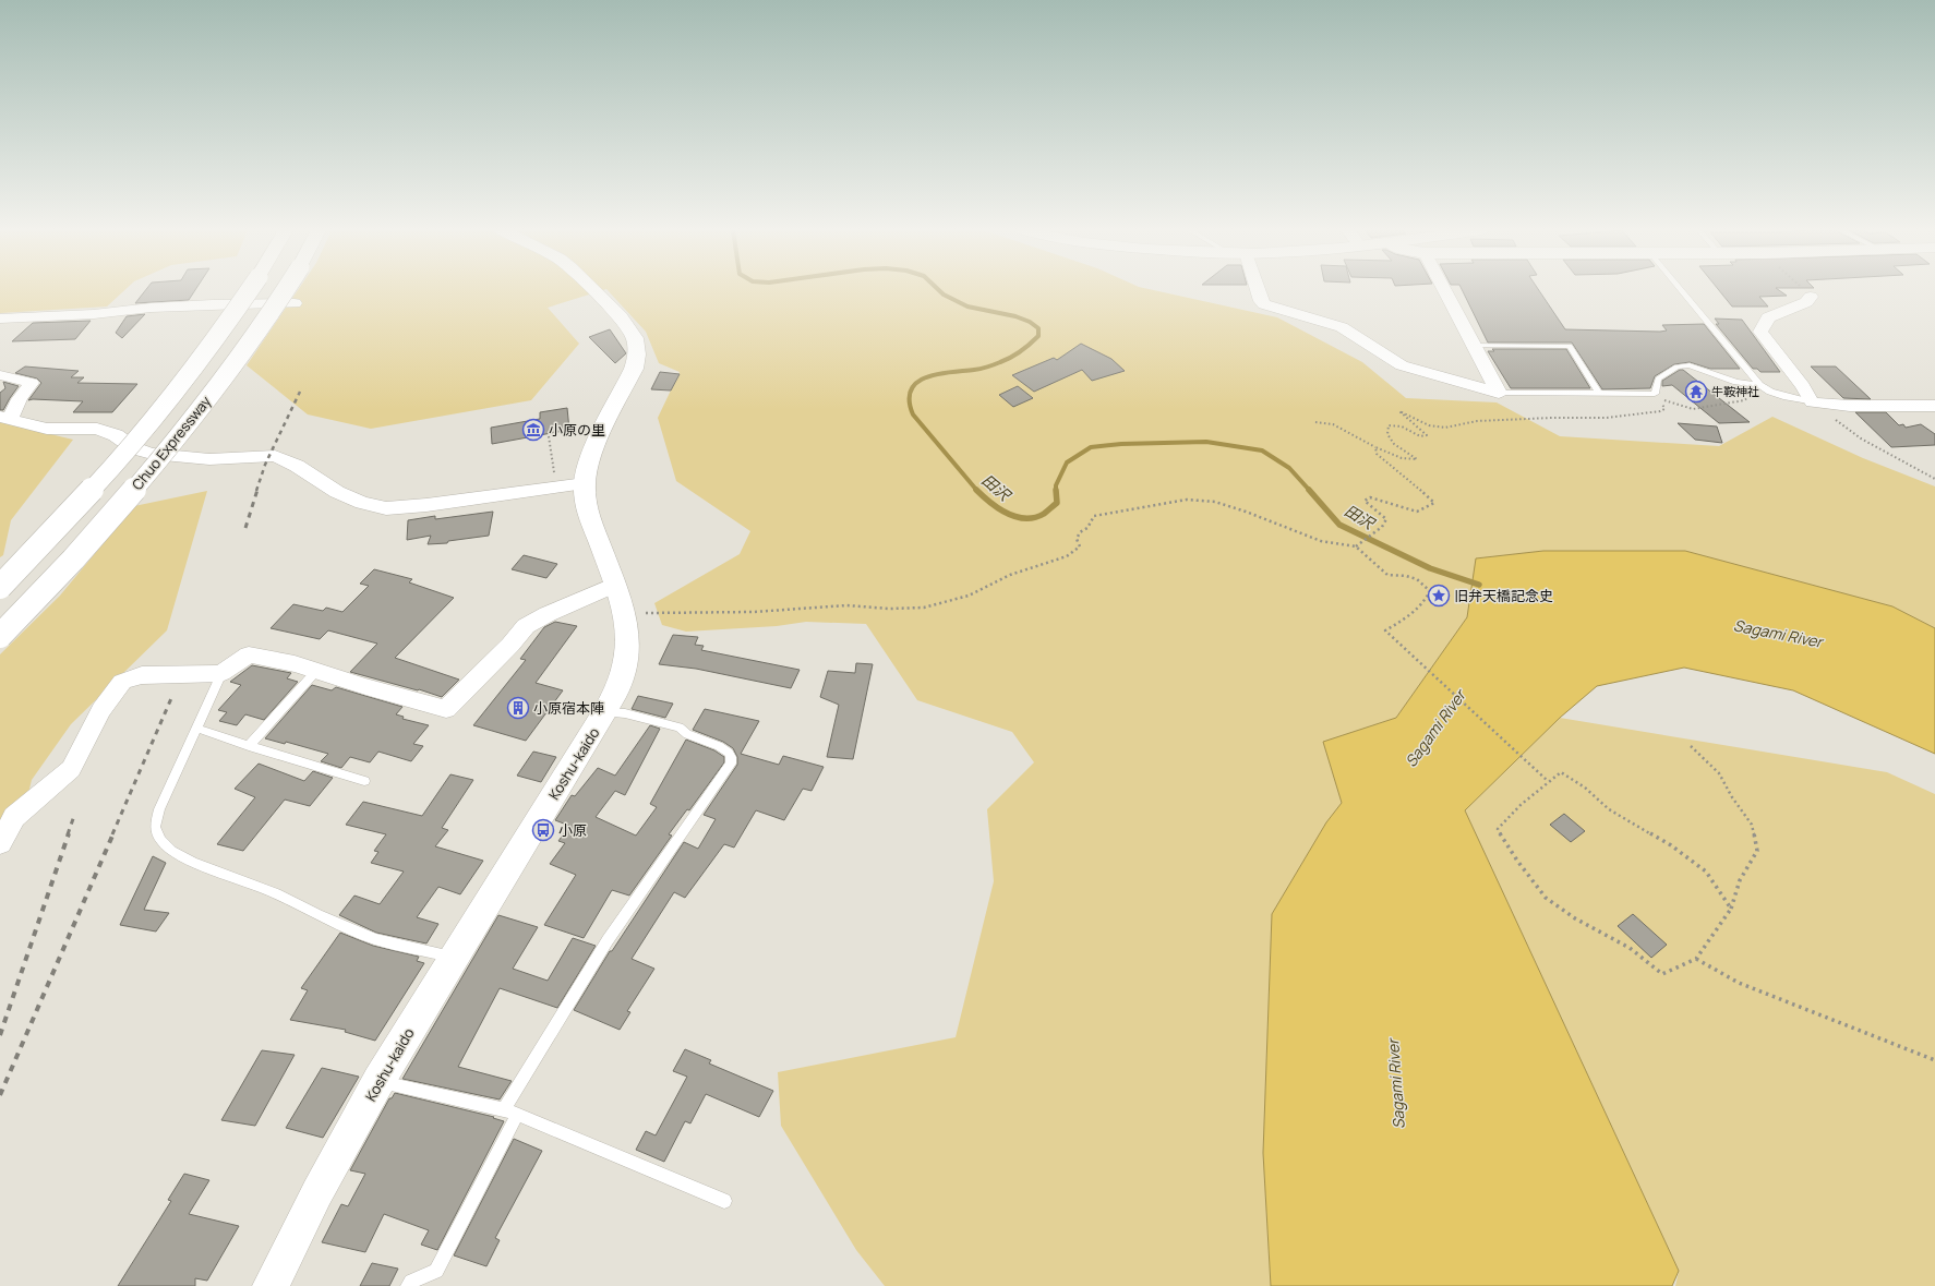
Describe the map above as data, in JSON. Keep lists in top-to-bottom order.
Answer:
{
  "streets": {
    "main road": ["Chuo Expressway", "Koshu-kaido"]
  },
  "water": ["田沢", "Sagami River"],
  "places": {
    "temple": ["牛鞍神社"],
    "museum": ["小原の里"],
    "place": ["旧弁天橋記念史"],
    "building": ["小原宿本陣"],
    "bus stop": ["小原"]
  }
}
